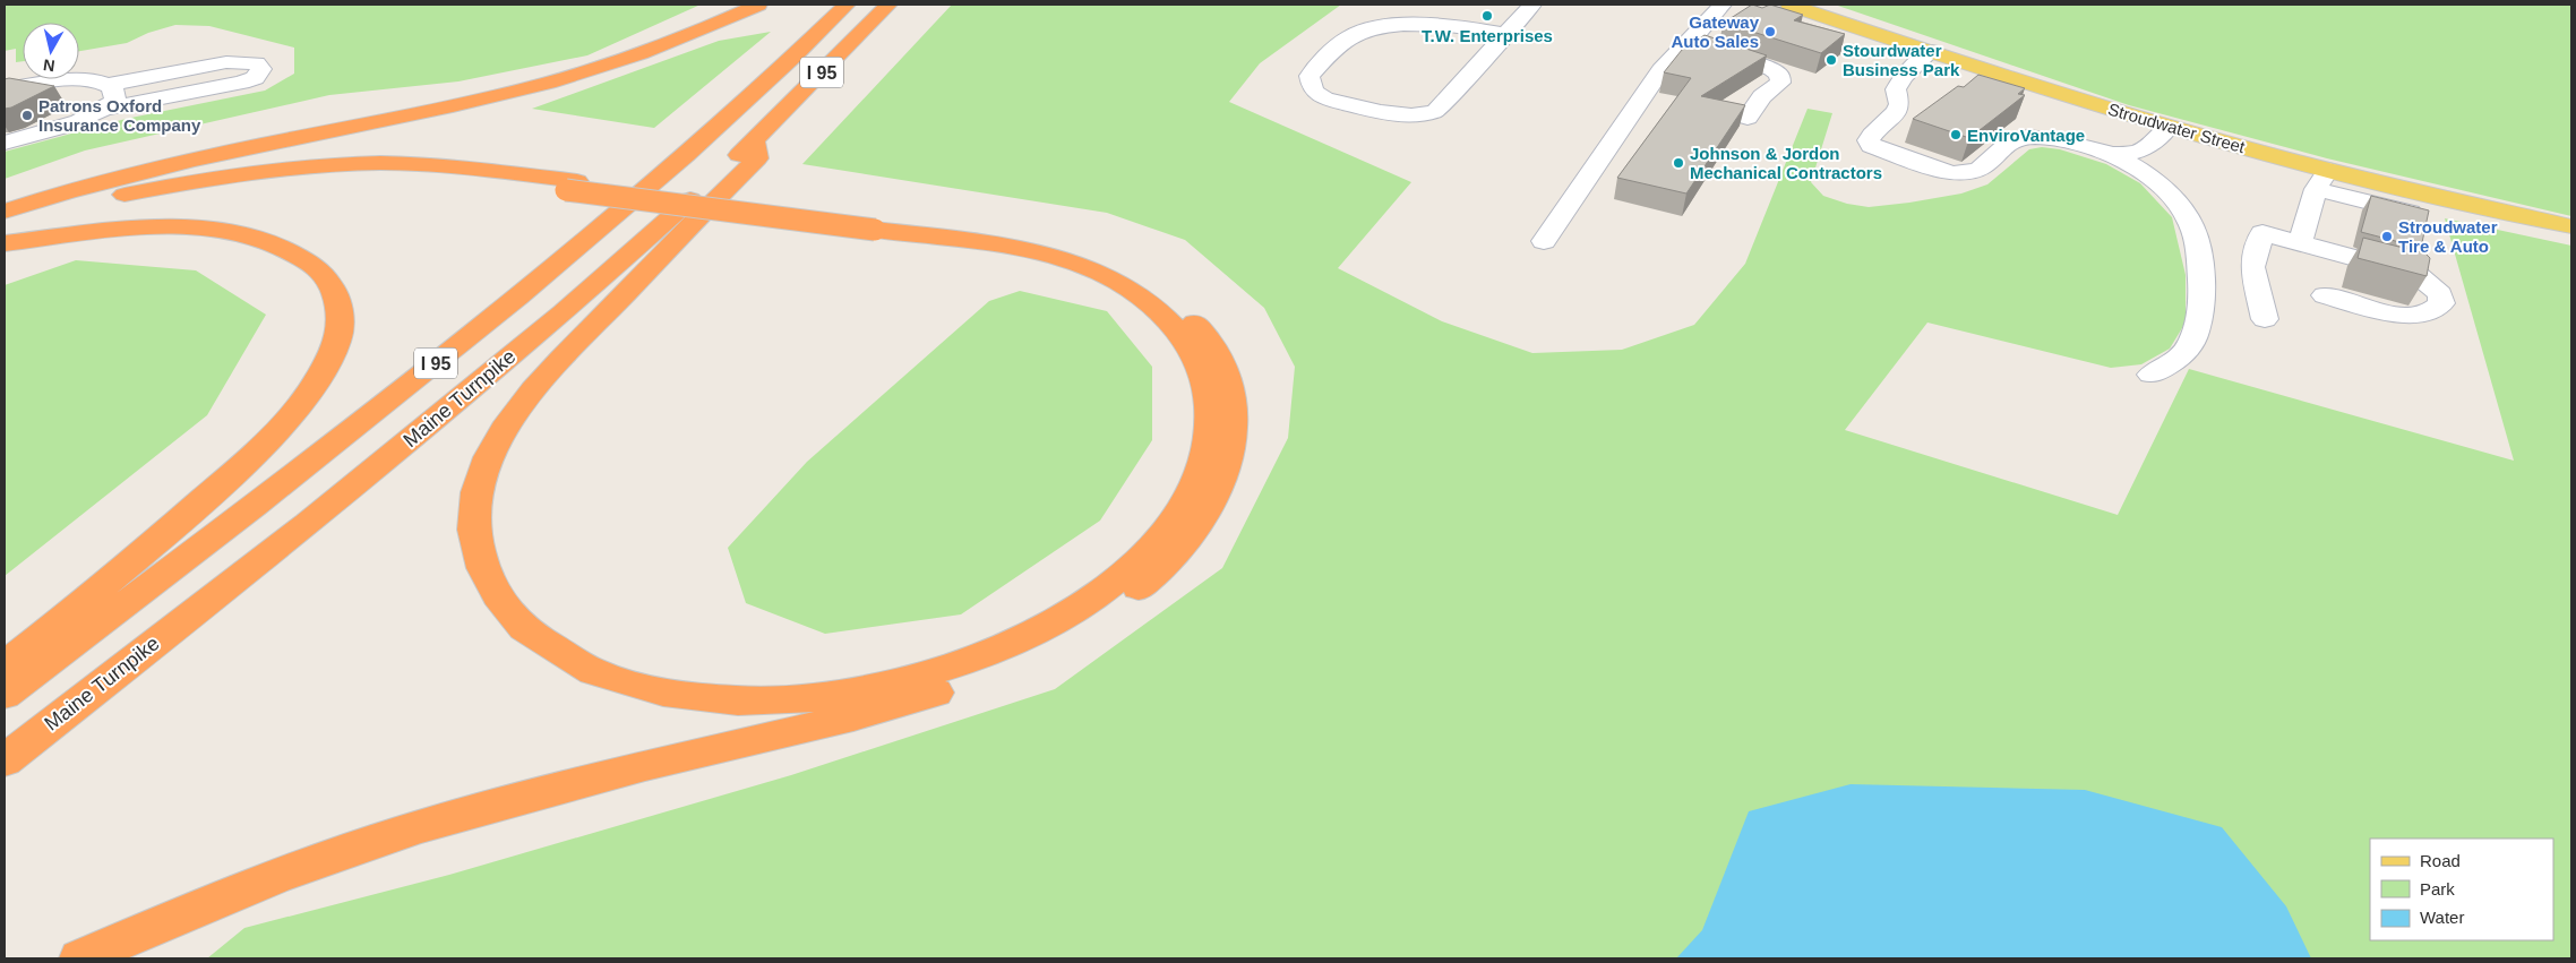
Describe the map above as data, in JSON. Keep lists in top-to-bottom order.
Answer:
{
  "streets": {
    "highway": ["I 95", "Maine Turnpike"],
    "main road": ["Stroudwater Street"]
  },
  "places": [
    "T.W. Enterprises",
    "Gateway Auto Sales",
    "Stourdwater Business Park",
    "Patrons Oxford Insurance Company",
    "EnviroVantage",
    "Johnson & Jordon Mechanical Contractors",
    "Stroudwater Tire & Auto"
  ],
  "legend": ["Road", "Park", "Water"],
  "north": "bottom"
}
